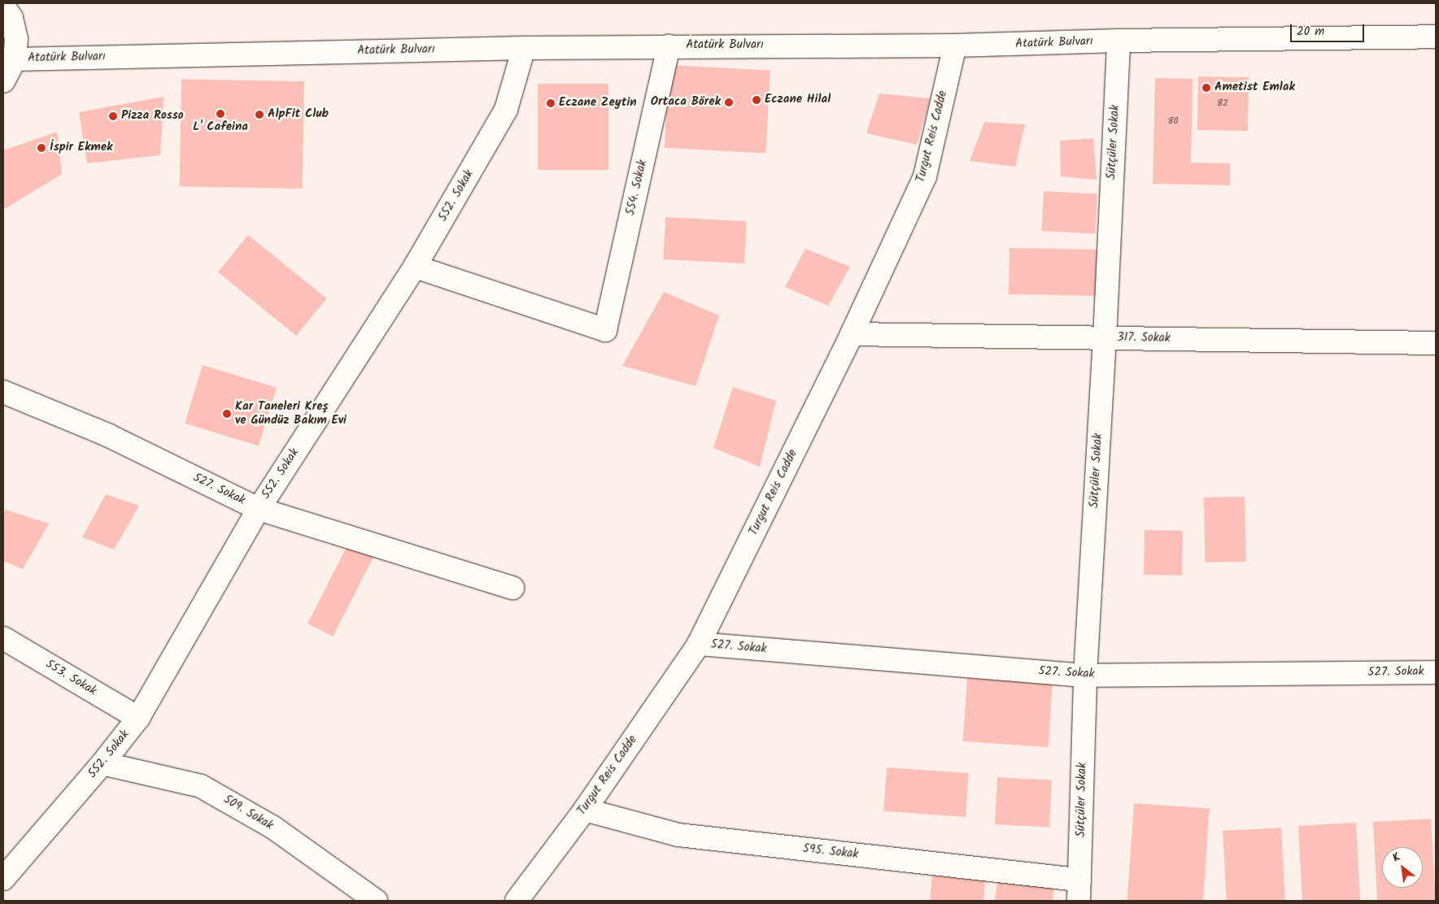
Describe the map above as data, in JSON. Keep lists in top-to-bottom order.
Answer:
{
  "streets": {
    "street": [
      "Atatürk Bulvarı",
      "Turgut Reis Cadde",
      "Sütçüler Sokak",
      "554. Sokak",
      "552. Sokak",
      "317. Sokak",
      "527. Sokak",
      "553. Sokak",
      "509. Sokak",
      "595. Sokak"
    ]
  },
  "crossings": [
    ["Atatürk Bulvarı", "Turgut Reis Cadde"],
    ["Atatürk Bulvarı", "Sütçüler Sokak"],
    ["Atatürk Bulvarı", "554. Sokak"],
    ["Atatürk Bulvarı", "552. Sokak"],
    ["Turgut Reis Cadde", "317. Sokak"],
    ["Turgut Reis Cadde", "527. Sokak"],
    ["Turgut Reis Cadde", "595. Sokak"],
    ["Sütçüler Sokak", "317. Sokak"],
    ["Sütçüler Sokak", "527. Sokak"],
    ["Sütçüler Sokak", "595. Sokak"],
    ["554. Sokak", "552. Sokak"],
    ["552. Sokak", "527. Sokak"],
    ["552. Sokak", "553. Sokak"],
    ["552. Sokak", "509. Sokak"]
  ],
  "places": [
    "Ametist Emlak",
    "Eczane Hilal",
    "Ortaca Börek",
    "Eczane Zeytin",
    "L' Cafeina",
    "AlpFit Club",
    "Pizza Rosso",
    "İspir Ekmek",
    "Kar Taneleri Kreş ve Gündüz Bakım Evi"
  ],
  "house_numbers": ["82", "80"],
  "scale_bar": "20 m",
  "north": "top left"
}
